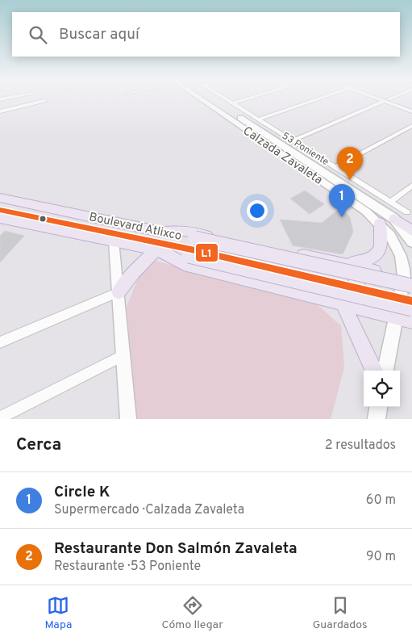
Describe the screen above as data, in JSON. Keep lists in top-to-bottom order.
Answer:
{
  "streets": {
    "main road": ["Calzada Zavaleta", "Boulevard Atlixco"],
    "street": ["53 Poniente"]
  },
  "crossings": [
    ["Calzada Zavaleta", "Boulevard Atlixco"]
  ],
  "lines": ["transit line L1"],
  "page": {
    "search": "Buscar aquí",
    "pins": ["2", "1"],
    "heading": ["Cerca", "2 resultados"],
    "list": [
      {
        "mark": "1",
        "name": "Circle K",
        "note": "Supermercado · Calzada Zavaleta",
        "value": "60 m"
      },
      {
        "mark": "2",
        "name": "Restaurante Don Salmón Zavaleta",
        "note": "Restaurante · 53 Poniente",
        "value": "90 m"
      }
    ],
    "nav": ["Mapa", "Cómo llegar", "Guardados"]
  }
}
